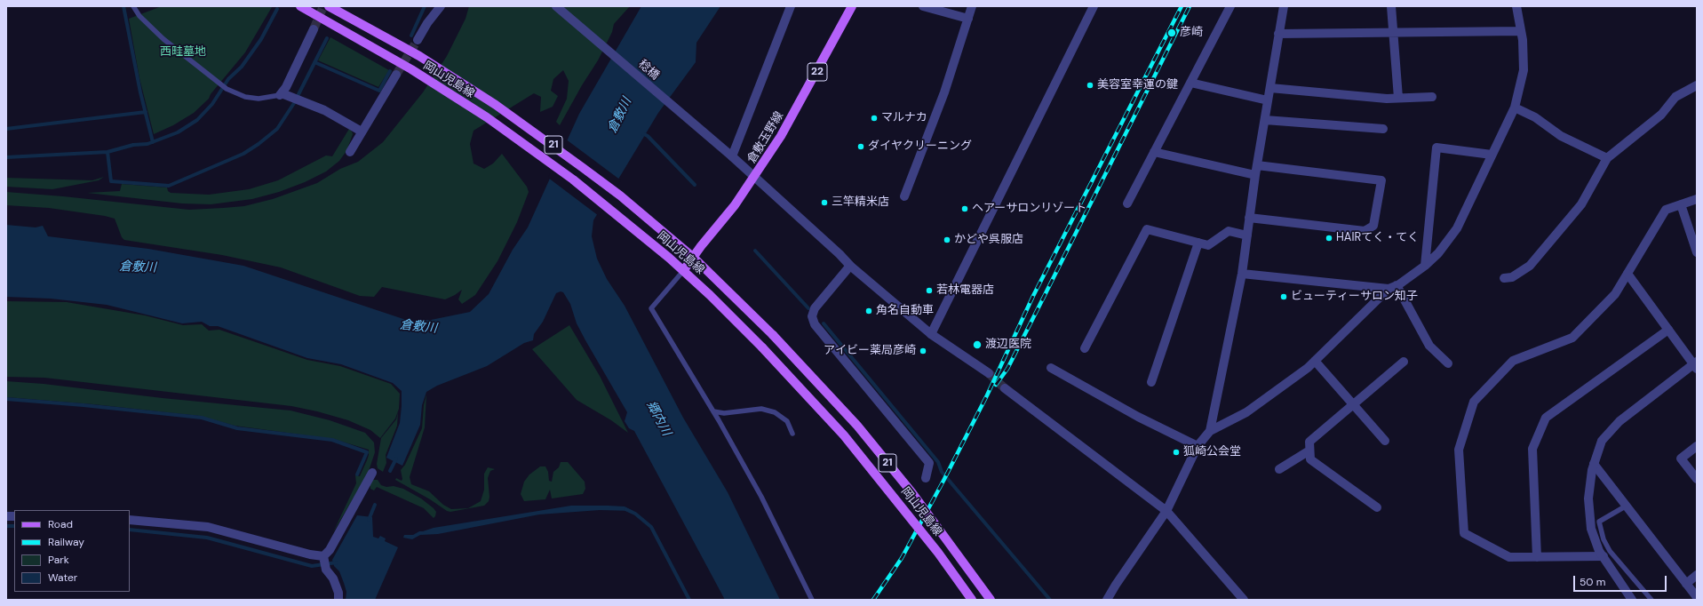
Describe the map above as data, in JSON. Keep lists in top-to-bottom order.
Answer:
{
  "streets": {
    "main road": [
      "22",
      "岡山児島線",
      "倉敷玉野線",
      "21"
    ],
    "street": ["稔橋"]
  },
  "crossings": [
    ["稔橋", "倉敷玉野線"],
    ["岡山児島線", "倉敷玉野線"]
  ],
  "water": ["倉敷川", "郷内川"],
  "parks": ["西畦墓地"],
  "places": [
    "彦崎",
    "美容室幸運の鍵",
    "マルナカ",
    "ダイヤクリーニング",
    "三竿精米店",
    "ヘアーサロンリゾート",
    "HAIRてく・てく",
    "かどや呉服店",
    "若林電器店",
    "ビューティーサロン知子",
    "角名自動車",
    "渡辺医院",
    "アイビー薬局彦崎",
    "狐崎公会堂"
  ],
  "legend": [
    "Road",
    "Railway",
    "Park",
    "Water"
  ],
  "scale_bar": "50 m"
}
